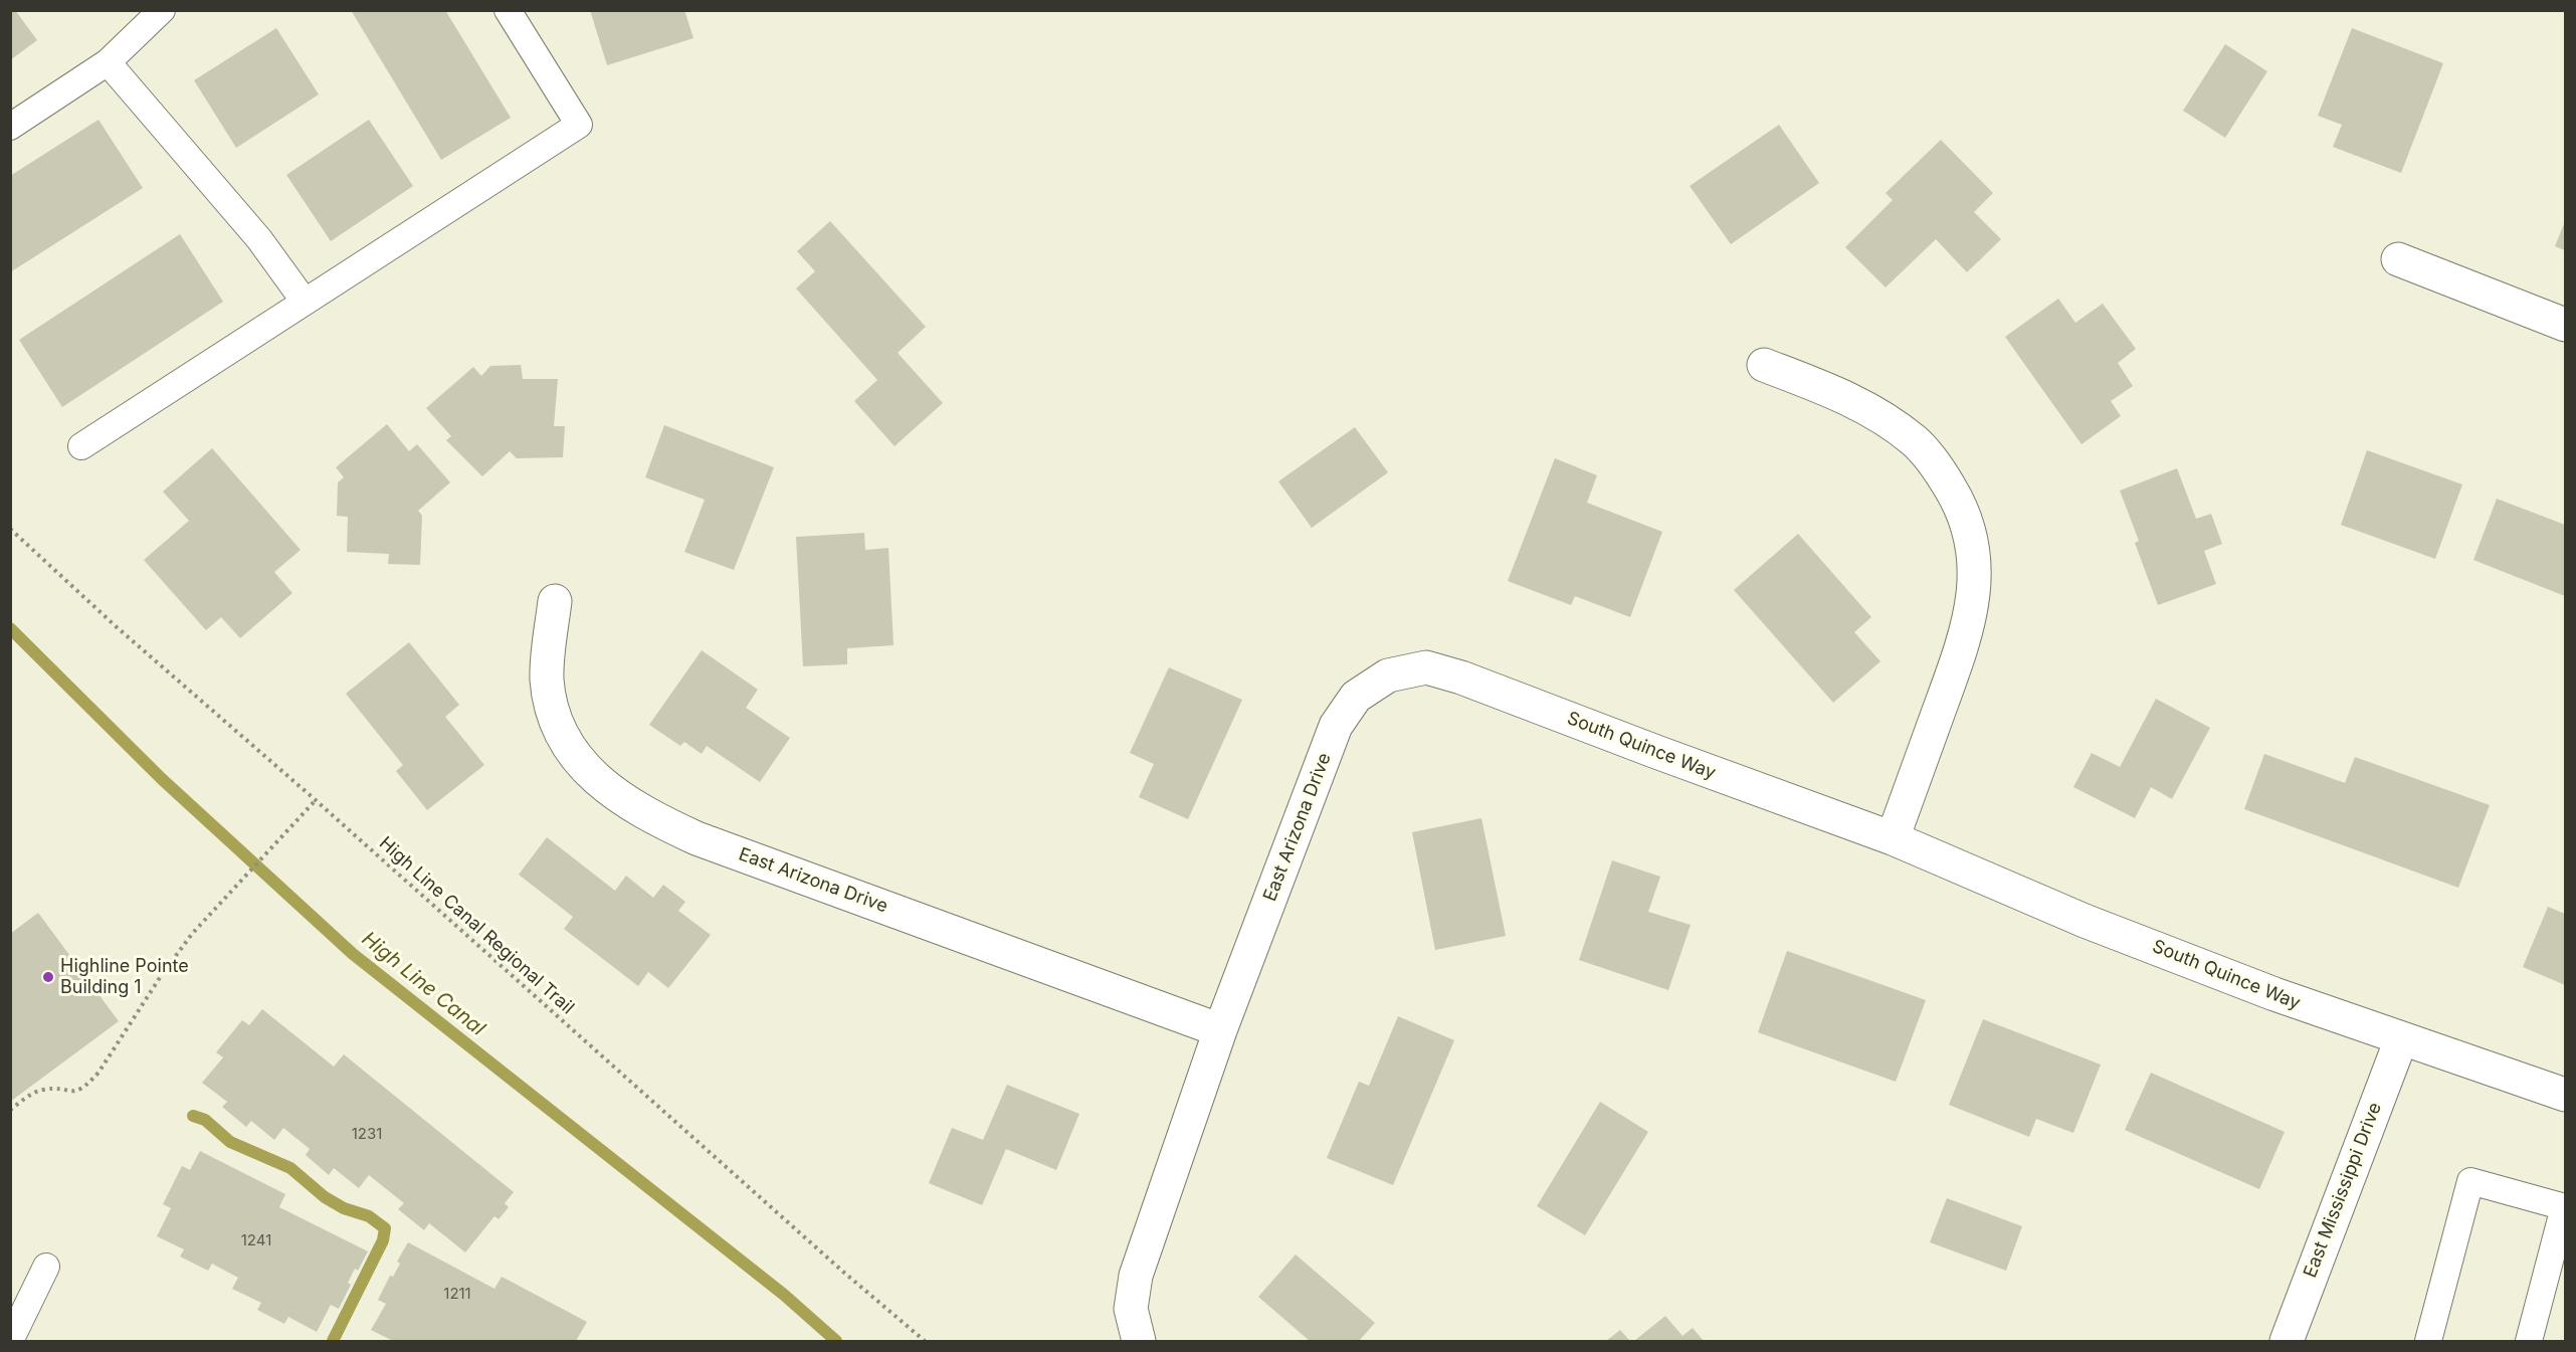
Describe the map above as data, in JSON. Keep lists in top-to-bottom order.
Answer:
{
  "streets": {
    "street": ["South Quince Way", "East Arizona Drive", "East Mississippi Drive"],
    "path": ["High Line Canal Regional Trail"]
  },
  "crossings": [
    ["South Quince Way", "East Arizona Drive"],
    ["South Quince Way", "East Mississippi Drive"]
  ],
  "water": ["High Line Canal"],
  "places": ["Highline Pointe Building 1"],
  "house_numbers": ["1231", "1241", "1211"]
}
